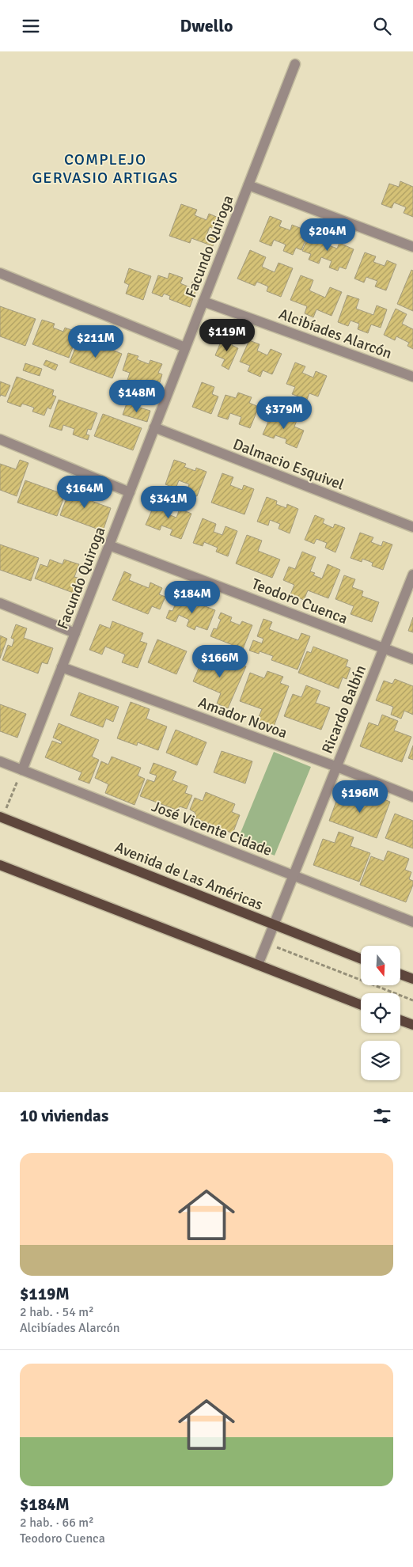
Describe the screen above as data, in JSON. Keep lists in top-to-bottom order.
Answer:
{
  "streets": {
    "main road": ["Avenida de Las Américas"],
    "street": [
      "Facundo Quiroga",
      "Alcibíades Alarcón",
      "Dalmacio Esquivel",
      "Teodoro Cuenca",
      "Ricardo Balbín",
      "Amador Novoa",
      "José Vicente Cidade"
    ]
  },
  "crossings": [
    ["Facundo Quiroga", "Alcibíades Alarcón"],
    ["Facundo Quiroga", "Dalmacio Esquivel"],
    ["Facundo Quiroga", "Teodoro Cuenca"],
    ["Facundo Quiroga", "Amador Novoa"],
    ["Facundo Quiroga", "José Vicente Cidade"],
    ["Teodoro Cuenca", "Ricardo Balbín"],
    ["Ricardo Balbín", "Amador Novoa"],
    ["Ricardo Balbín", "José Vicente Cidade"],
    ["Ricardo Balbín", "Avenida de Las Américas"]
  ],
  "districts": ["COMPLEJO GERVASIO ARTIGAS"],
  "north": "bottom",
  "page": {
    "header": "Dwello",
    "price": [
      "$204M",
      "$119M",
      "$211M",
      "$148M",
      "$379M",
      "$164M",
      "$341M",
      "$184M",
      "$166M",
      "$196M"
    ],
    "heading": "10 viviendas",
    "list": [
      {
        "name": "$119M",
        "note": "2 hab. · 54 m² · Alcibíades Alarcón"
      },
      {
        "name": "$184M",
        "note": "2 hab. · 66 m² · Teodoro Cuenca"
      }
    ]
  }
}
